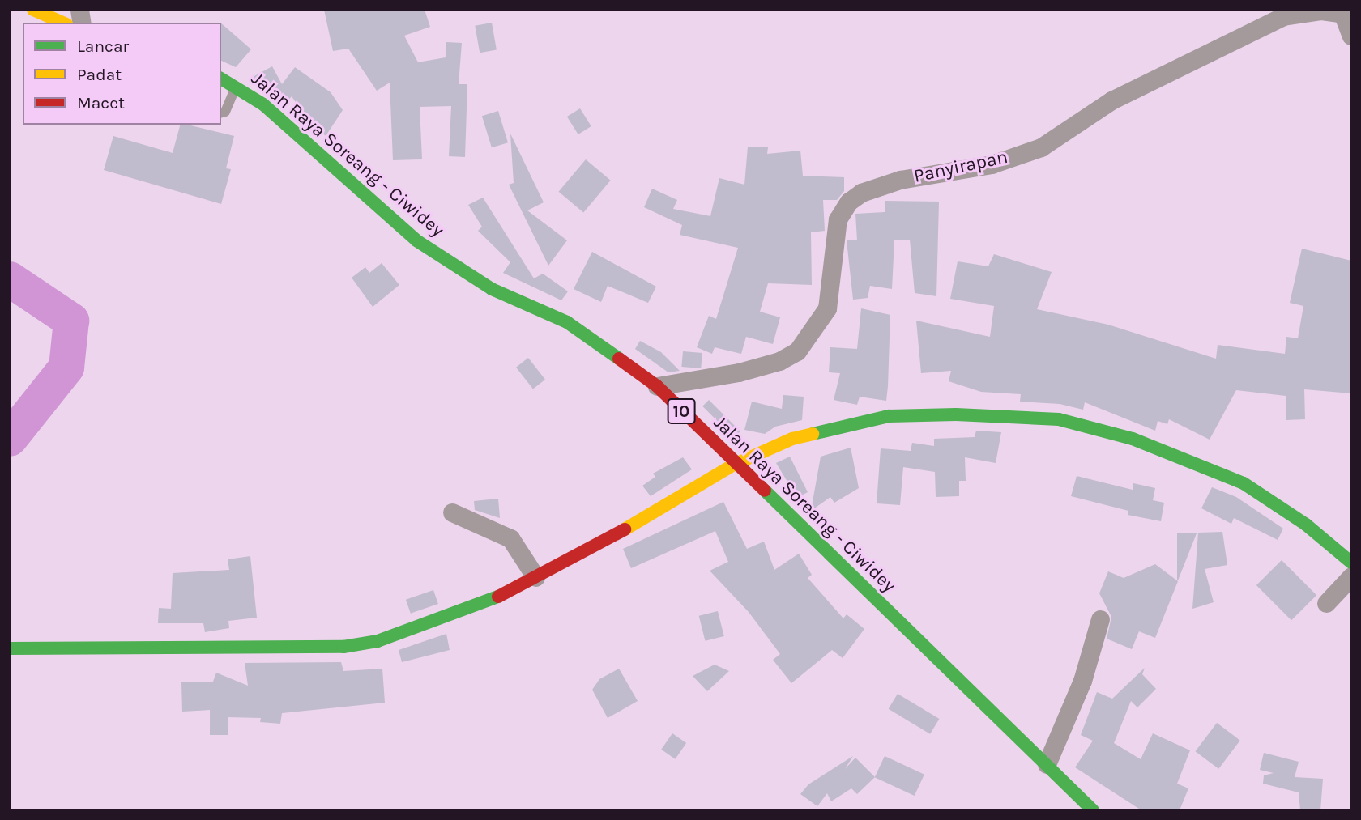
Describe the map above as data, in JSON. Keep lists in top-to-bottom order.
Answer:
{
  "streets": {
    "main road": ["Jalan Raya Soreang - Ciwidey", "10"],
    "street": ["Panyirapan"]
  },
  "crossings": [
    ["Jalan Raya Soreang - Ciwidey", "Panyirapan"]
  ],
  "legend": ["Lancar", "Padat", "Macet"]
}
